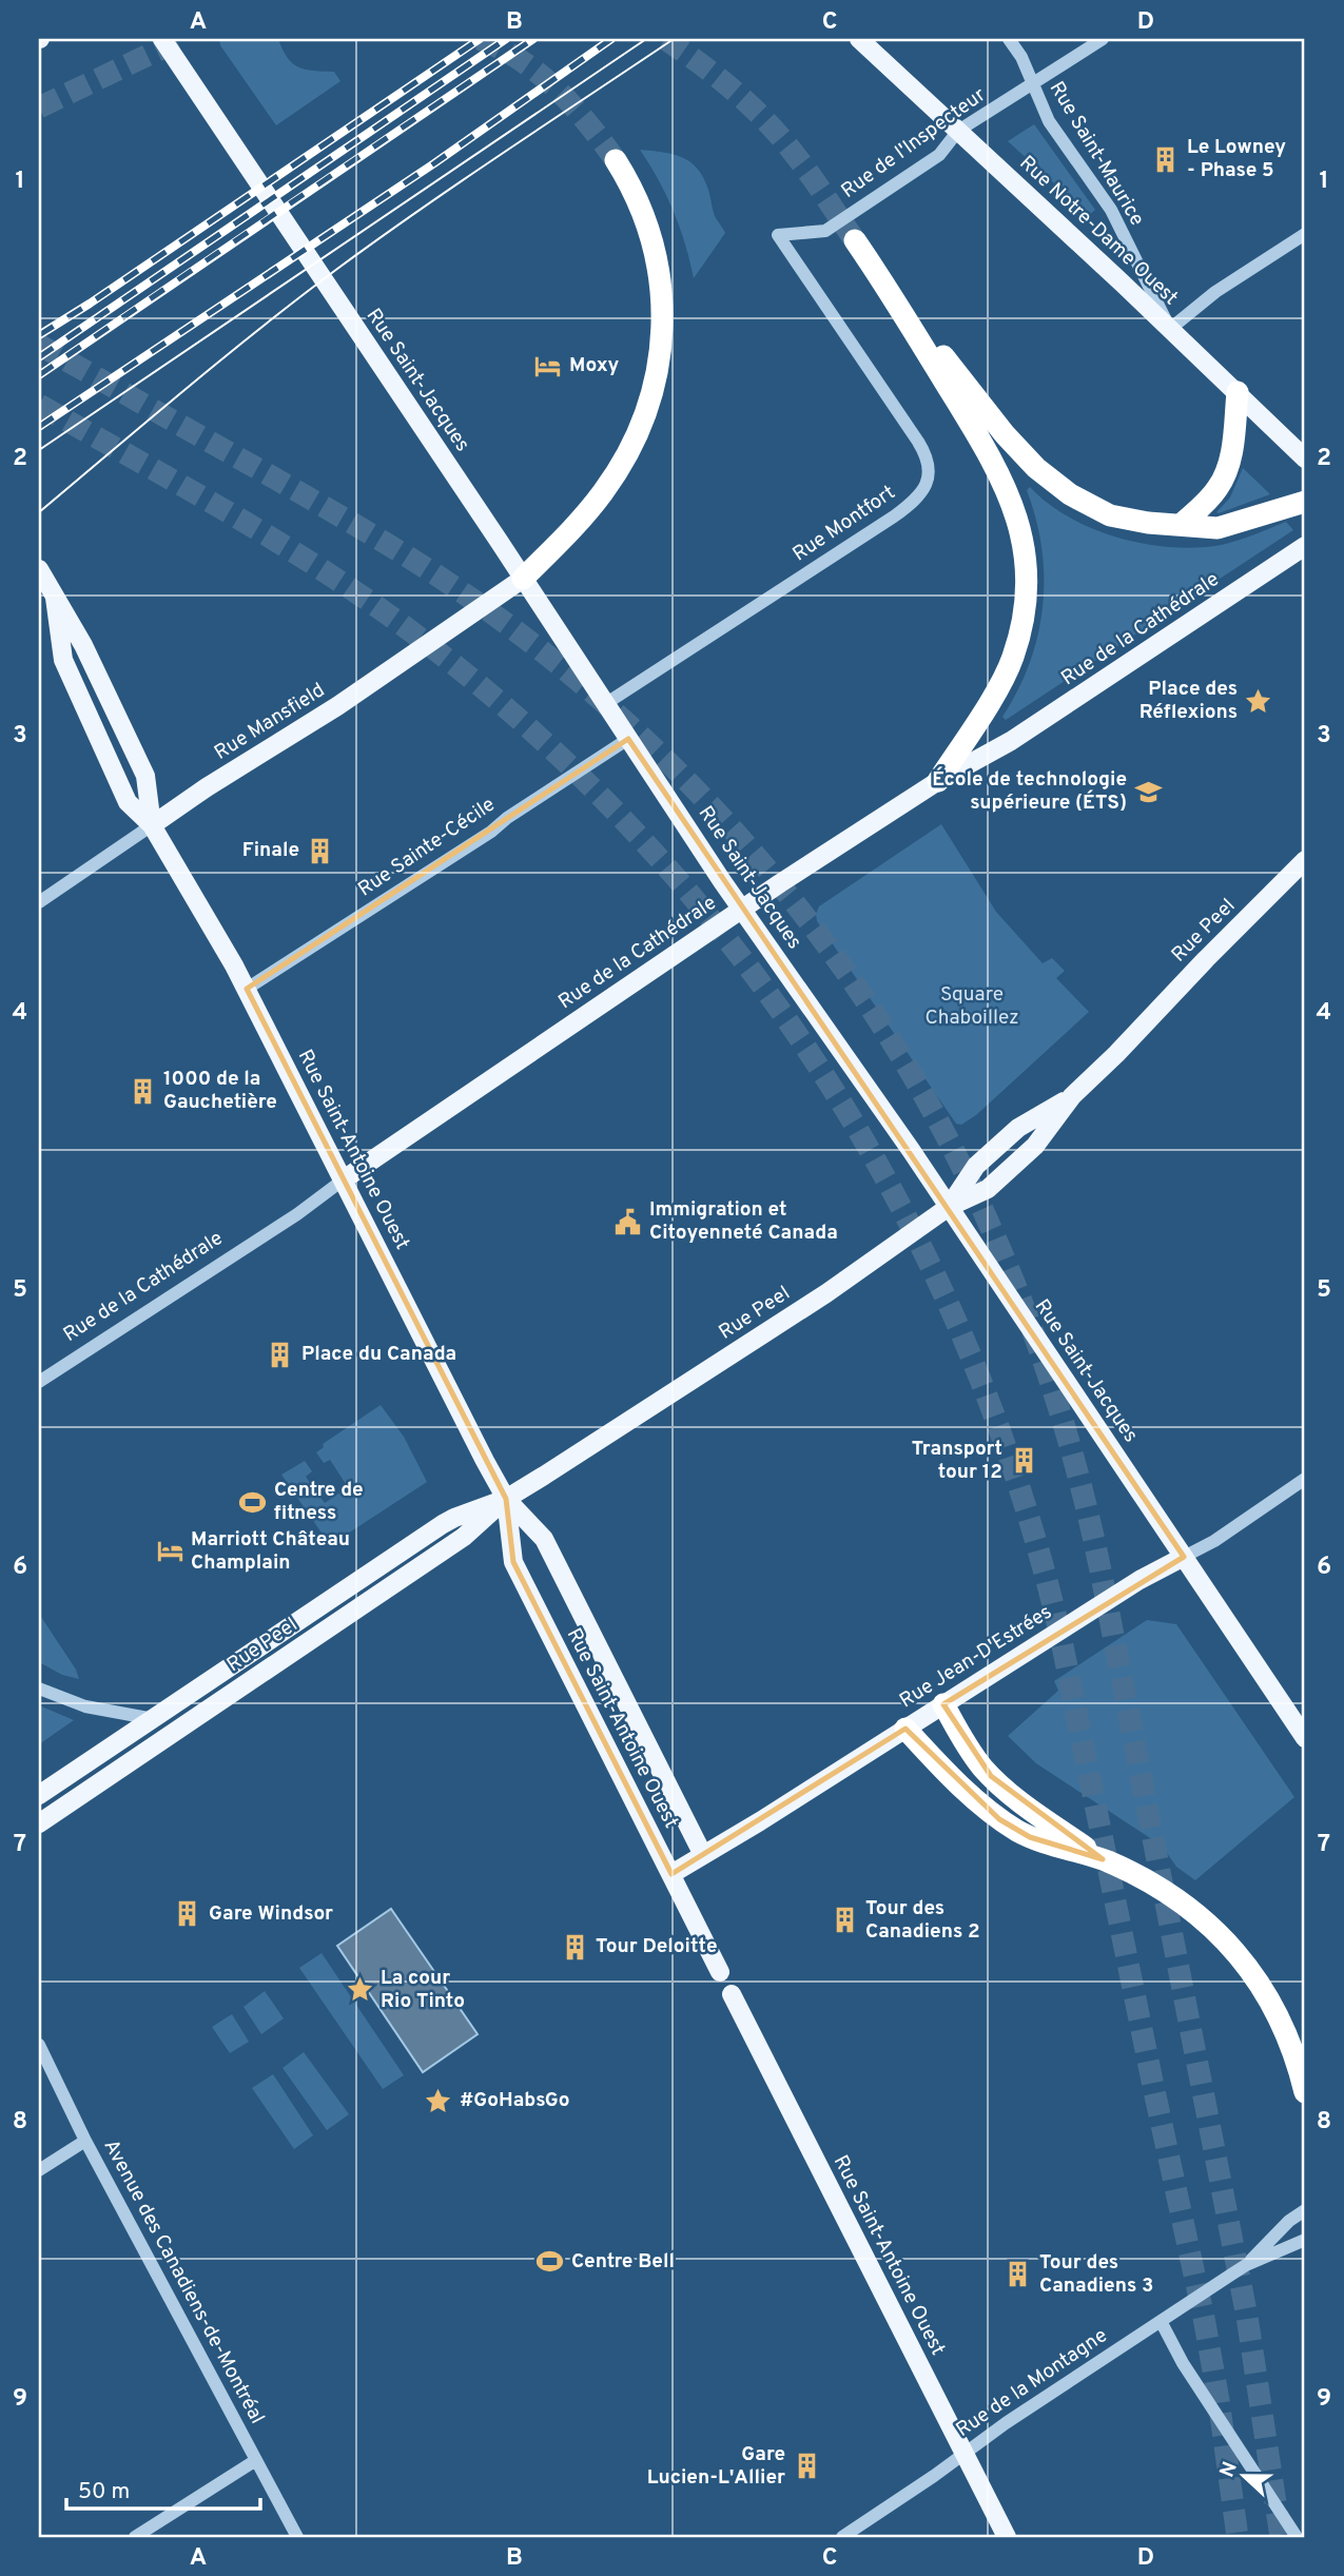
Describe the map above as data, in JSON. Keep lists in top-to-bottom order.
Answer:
{
  "streets": {
    "main road": [
      "Rue Notre-Dame Ouest",
      "Rue Saint-Jacques",
      "Rue de la Cathédrale",
      "Rue Mansfield",
      "Rue Peel",
      "Rue Saint-Antoine Ouest",
      "Rue Jean-D'Estrées"
    ],
    "street": [
      "Rue de l'Inspecteur",
      "Rue Saint-Maurice",
      "Rue Montfort",
      "Rue Sainte-Cécile",
      "Avenue des Canadiens-de-Montréal",
      "Rue de la Montagne"
    ]
  },
  "crossings": [
    ["Rue de l'Inspecteur", "Rue Saint-Maurice"],
    ["Rue de l'Inspecteur", "Rue Notre-Dame Ouest"],
    ["Rue de l'Inspecteur", "Rue Montfort"],
    ["Rue Saint-Maurice", "Rue Notre-Dame Ouest"],
    ["Rue Saint-Jacques", "Rue Montfort"],
    ["Rue Saint-Jacques", "Rue de la Cathédrale"],
    ["Rue Saint-Jacques", "Rue Mansfield"],
    ["Rue Saint-Jacques", "Rue Sainte-Cécile"],
    ["Rue Saint-Jacques", "Rue Peel"],
    ["Rue Saint-Jacques", "Rue Jean-D'Estrées"],
    ["Rue de la Cathédrale", "Rue Saint-Antoine Ouest"],
    ["Rue Mansfield", "Rue Saint-Antoine Ouest"],
    ["Rue Sainte-Cécile", "Rue Saint-Antoine Ouest"],
    ["Rue Peel", "Rue Saint-Antoine Ouest"],
    ["Rue Saint-Antoine Ouest", "Rue Jean-D'Estrées"],
    ["Rue Saint-Antoine Ouest", "Rue de la Montagne"]
  ],
  "parks": ["Square Chaboillez"],
  "places": {
    "building": [
      "Le Lowney - Phase 5",
      "Finale",
      "1000 de la Gauchetière",
      "Place du Canada",
      "Transport tour 12",
      "Gare Windsor",
      "Tour des Canadiens 2",
      "Tour Deloitte",
      "Tour des Canadiens 3",
      "Gare Lucien-L'Allier"
    ],
    "hotel": ["Moxy", "Marriott Château Champlain"],
    "place": ["Place des Réflexions", "La cour Rio Tinto", "#GoHabsGo"],
    "school or university": ["École de technologie supérieure (ÉTS)"],
    "public building": ["Immigration et Citoyenneté Canada"],
    "sports": ["Centre de fitness", "Centre Bell"]
  },
  "scale_bar": "50 m",
  "north": "left",
  "grid": {
    "columns": [
      "A",
      "B",
      "C",
      "D"
    ],
    "rows": [
      "1",
      "2",
      "3",
      "4",
      "5",
      "6",
      "7",
      "8",
      "9"
    ]
  }
}
